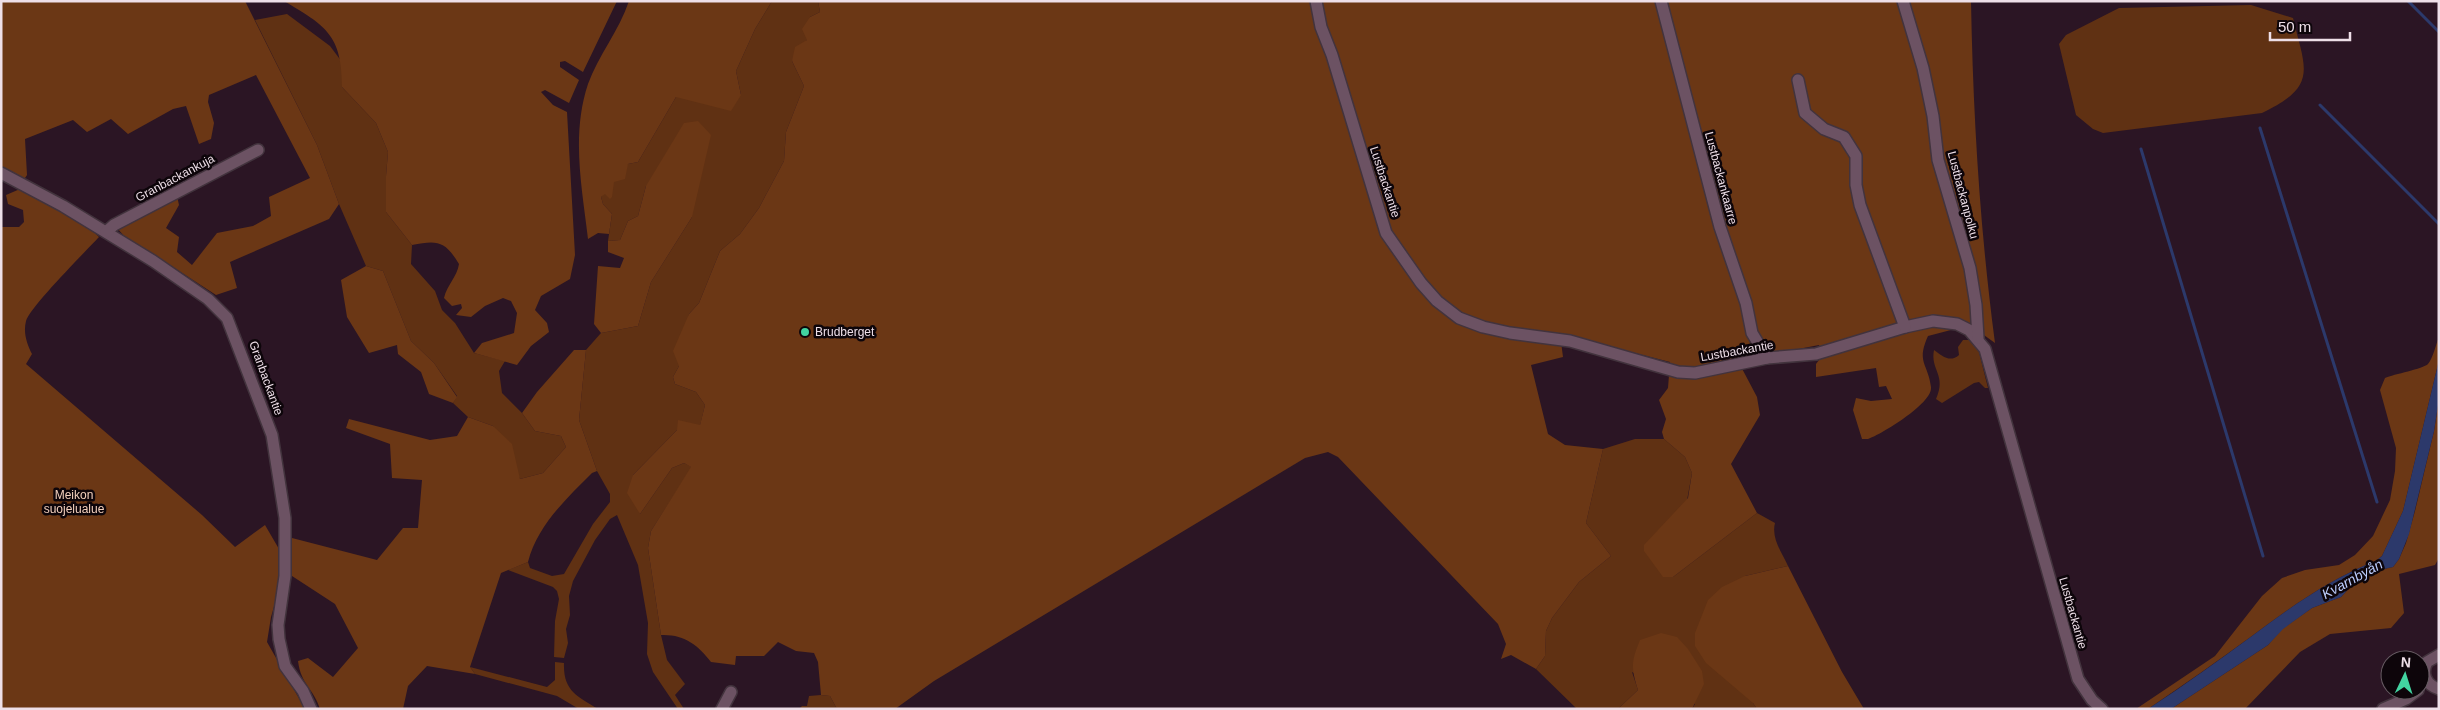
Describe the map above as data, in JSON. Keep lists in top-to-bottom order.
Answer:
{
  "streets": {
    "street": [
      "Granbackankuja",
      "Lustbackankaarre",
      "Lustbackantie",
      "Lustbackanpolku",
      "Granbackantie"
    ]
  },
  "crossings": [
    ["Granbackankuja", "Granbackantie"],
    ["Lustbackankaarre", "Lustbackantie"],
    ["Lustbackantie", "Lustbackanpolku"]
  ],
  "water": ["Kvarnbyån"],
  "parks": ["Meikon suojelualue"],
  "places": ["Brudberget"],
  "scale_bar": "50 m",
  "north": "top"
}
